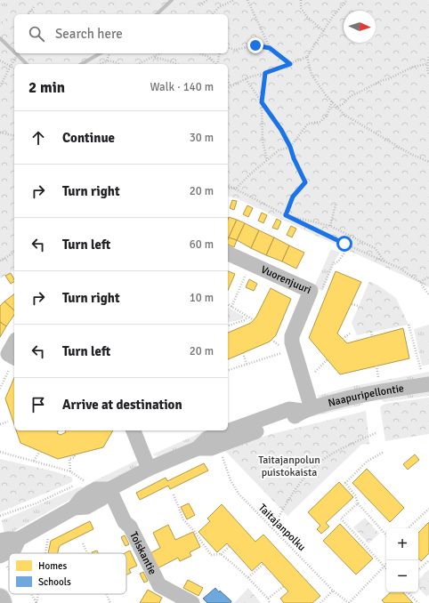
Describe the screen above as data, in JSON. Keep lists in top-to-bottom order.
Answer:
{
  "streets": {
    "street": ["Vuorenjuuri", "Naapuripellontie", "Toiskantie"],
    "path": ["Taitajanpolku"]
  },
  "crossings": [
    ["Vuorenjuuri", "Naapuripellontie"],
    ["Naapuripellontie", "Toiskantie"]
  ],
  "parks": ["Taitajanpolun puistokaista"],
  "legend": ["Homes", "Schools"],
  "north": "right",
  "page": {
    "search": "Search here",
    "heading": ["2 min", "Walk · 140 m"],
    "list": [
      ["Continue", "30 m"],
      ["Turn right", "20 m"],
      ["Turn left", "60 m"],
      ["Turn right", "10 m"],
      ["Turn left", "20 m"],
      "Arrive at destination"
    ],
    "map_buttons": ["+", "−"]
  }
}
